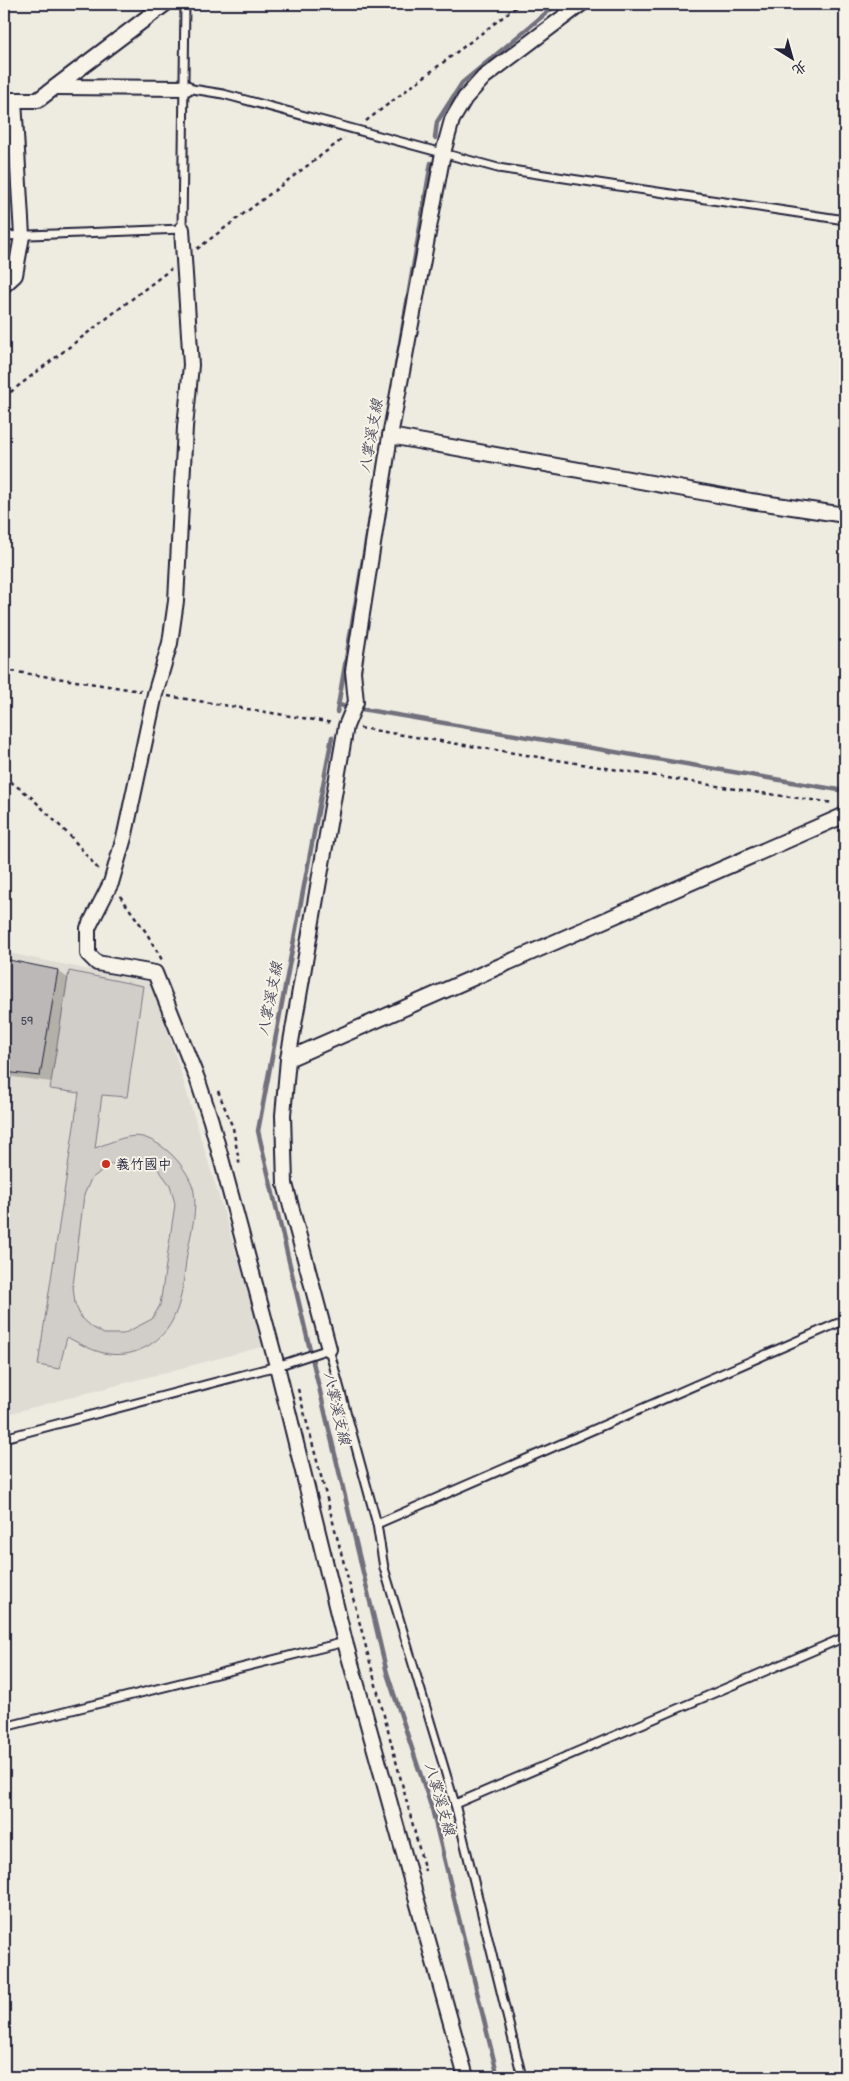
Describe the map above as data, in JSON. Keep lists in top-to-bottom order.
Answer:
{
  "water": ["八掌溪支線"],
  "places": ["義竹國中"],
  "house_numbers": ["59"],
  "north": "bottom right"
}
